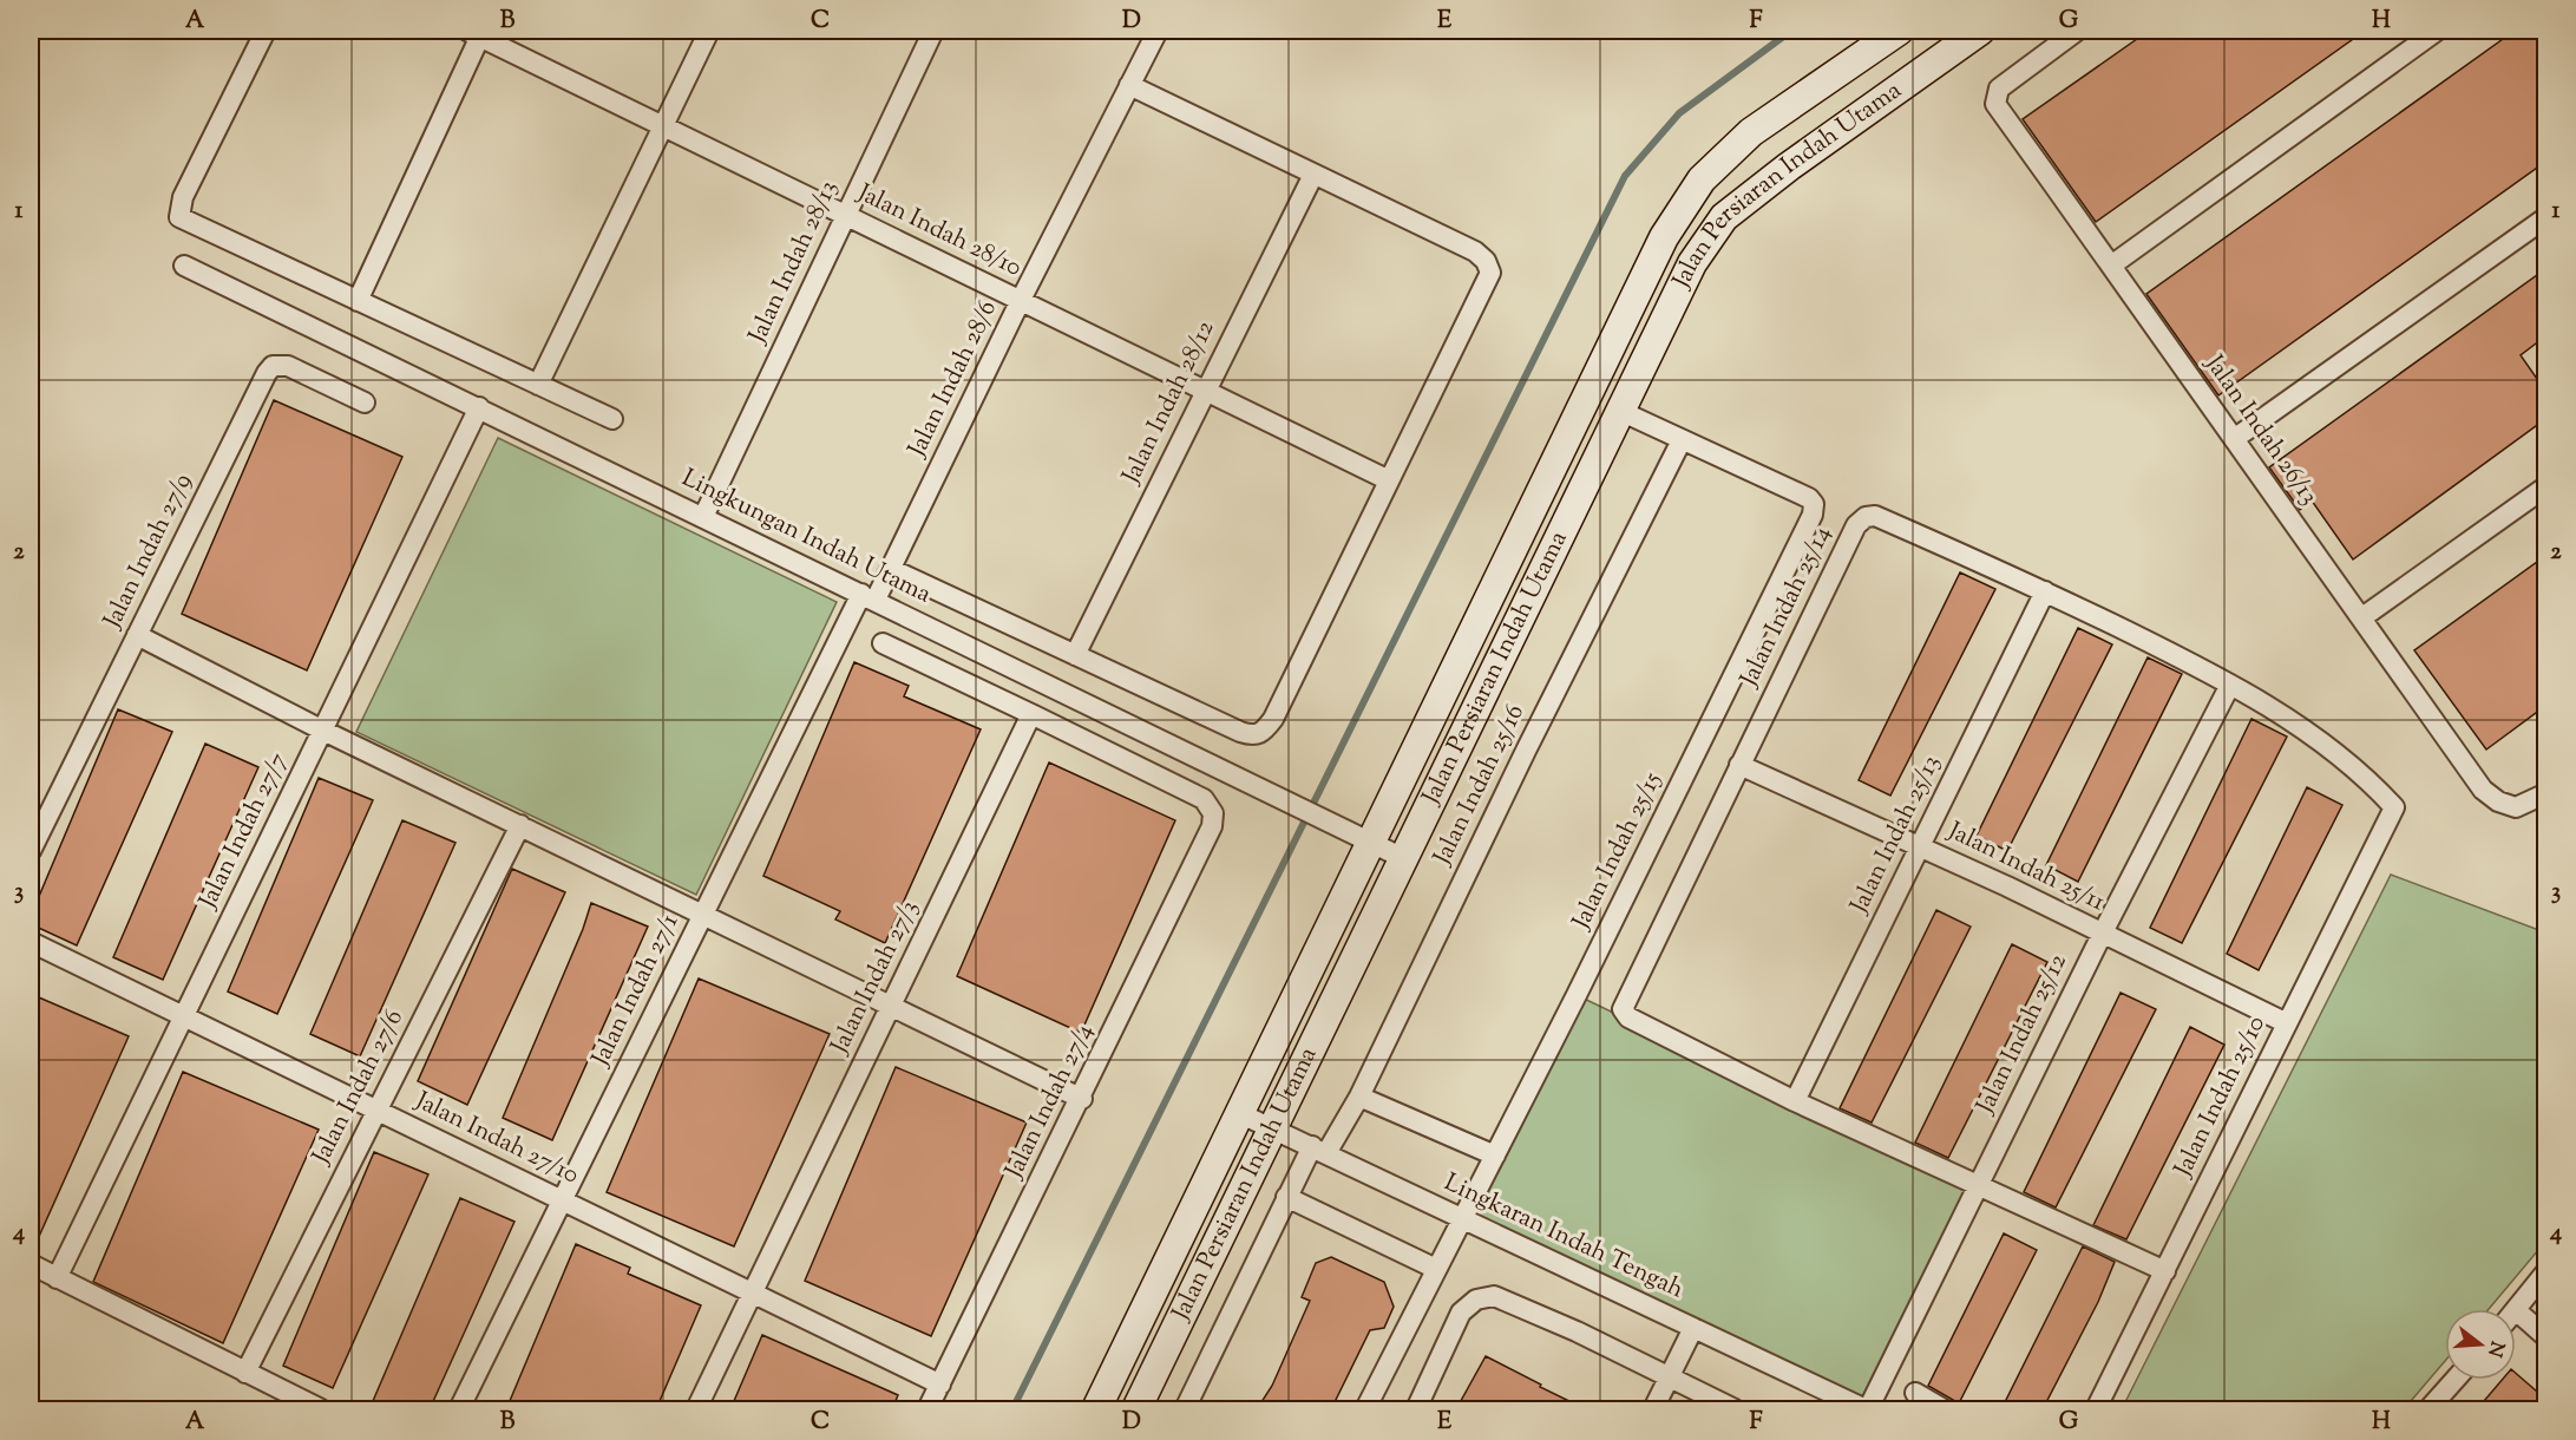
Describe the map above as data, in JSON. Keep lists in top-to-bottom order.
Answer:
{
  "streets": {
    "main road": ["Jalan Persiaran Indah Utama"],
    "street": [
      "Jalan Indah 28/10",
      "Jalan Indah 28/13",
      "Jalan Indah 28/6",
      "Jalan Indah 28/12",
      "Jalan Indah 26/13",
      "Lingkungan Indah Utama",
      "Jalan Indah 27/9",
      "Jalan Indah 25/14",
      "Jalan Indah 25/16",
      "Jalan Indah 27/7",
      "Jalan Indah 25/13",
      "Jalan Indah 25/15",
      "Jalan Indah 25/11",
      "Jalan Indah 27/3",
      "Jalan Indah 27/1",
      "Jalan Indah 25/12",
      "Jalan Indah 27/6",
      "Jalan Indah 25/10",
      "Jalan Indah 27/4",
      "Jalan Indah 27/10",
      "Lingkaran Indah Tengah"
    ]
  },
  "crossings": [
    ["Jalan Persiaran Indah Utama", "Lingkungan Indah Utama"],
    ["Jalan Persiaran Indah Utama", "Lingkaran Indah Tengah"],
    ["Jalan Indah 28/10", "Jalan Indah 28/13"],
    ["Jalan Indah 28/10", "Jalan Indah 28/6"],
    ["Jalan Indah 28/10", "Jalan Indah 28/12"],
    ["Jalan Indah 28/13", "Lingkungan Indah Utama"],
    ["Jalan Indah 28/6", "Lingkungan Indah Utama"],
    ["Jalan Indah 28/6", "Jalan Indah 27/1"],
    ["Lingkungan Indah Utama", "Jalan Indah 27/7"],
    ["Lingkungan Indah Utama", "Jalan Indah 27/1"],
    ["Jalan Indah 25/14", "Jalan Indah 25/13"],
    ["Jalan Indah 25/14", "Jalan Indah 25/11"],
    ["Jalan Indah 25/14", "Jalan Indah 25/12"],
    ["Jalan Indah 25/14", "Jalan Indah 25/10"],
    ["Jalan Indah 25/16", "Jalan Indah 25/15"],
    ["Jalan Indah 25/16", "Lingkaran Indah Tengah"],
    ["Jalan Indah 27/7", "Jalan Indah 27/10"],
    ["Jalan Indah 25/13", "Jalan Indah 25/11"],
    ["Jalan Indah 25/15", "Lingkaran Indah Tengah"],
    ["Jalan Indah 25/11", "Jalan Indah 25/12"],
    ["Jalan Indah 25/11", "Jalan Indah 25/10"],
    ["Jalan Indah 27/3", "Jalan Indah 27/4"],
    ["Jalan Indah 27/3", "Jalan Indah 27/10"],
    ["Jalan Indah 27/1", "Jalan Indah 27/10"],
    ["Jalan Indah 25/12", "Lingkaran Indah Tengah"],
    ["Jalan Indah 27/6", "Jalan Indah 27/10"],
    ["Jalan Indah 27/4", "Jalan Indah 27/10"]
  ],
  "north": "right",
  "grid": {
    "columns": [
      "A",
      "B",
      "C",
      "D",
      "E",
      "F",
      "G",
      "H"
    ],
    "rows": [
      "1",
      "2",
      "3",
      "4"
    ]
  }
}
